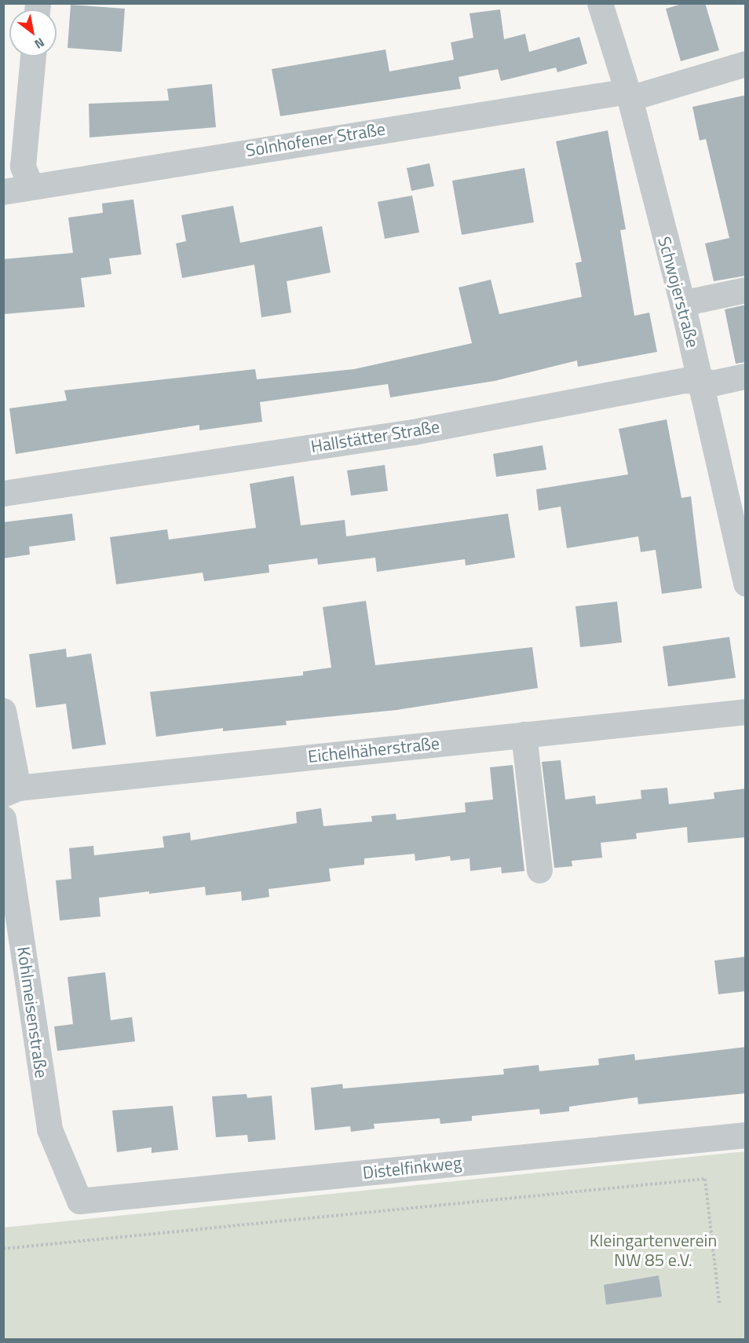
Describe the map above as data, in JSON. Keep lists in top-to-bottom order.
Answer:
{
  "streets": {
    "street": [
      "Solnhofener Straße",
      "Schwojerstraße",
      "Hallstätter Straße",
      "Eichelhäherstraße",
      "Kohlmeisenstraße",
      "Distelfinkweg"
    ]
  },
  "crossings": [
    ["Solnhofener Straße", "Schwojerstraße"],
    ["Schwojerstraße", "Hallstätter Straße"],
    ["Kohlmeisenstraße", "Distelfinkweg"]
  ],
  "parks": ["Kleingartenverein NW 85 e.V."],
  "north": "bottom right"
}
